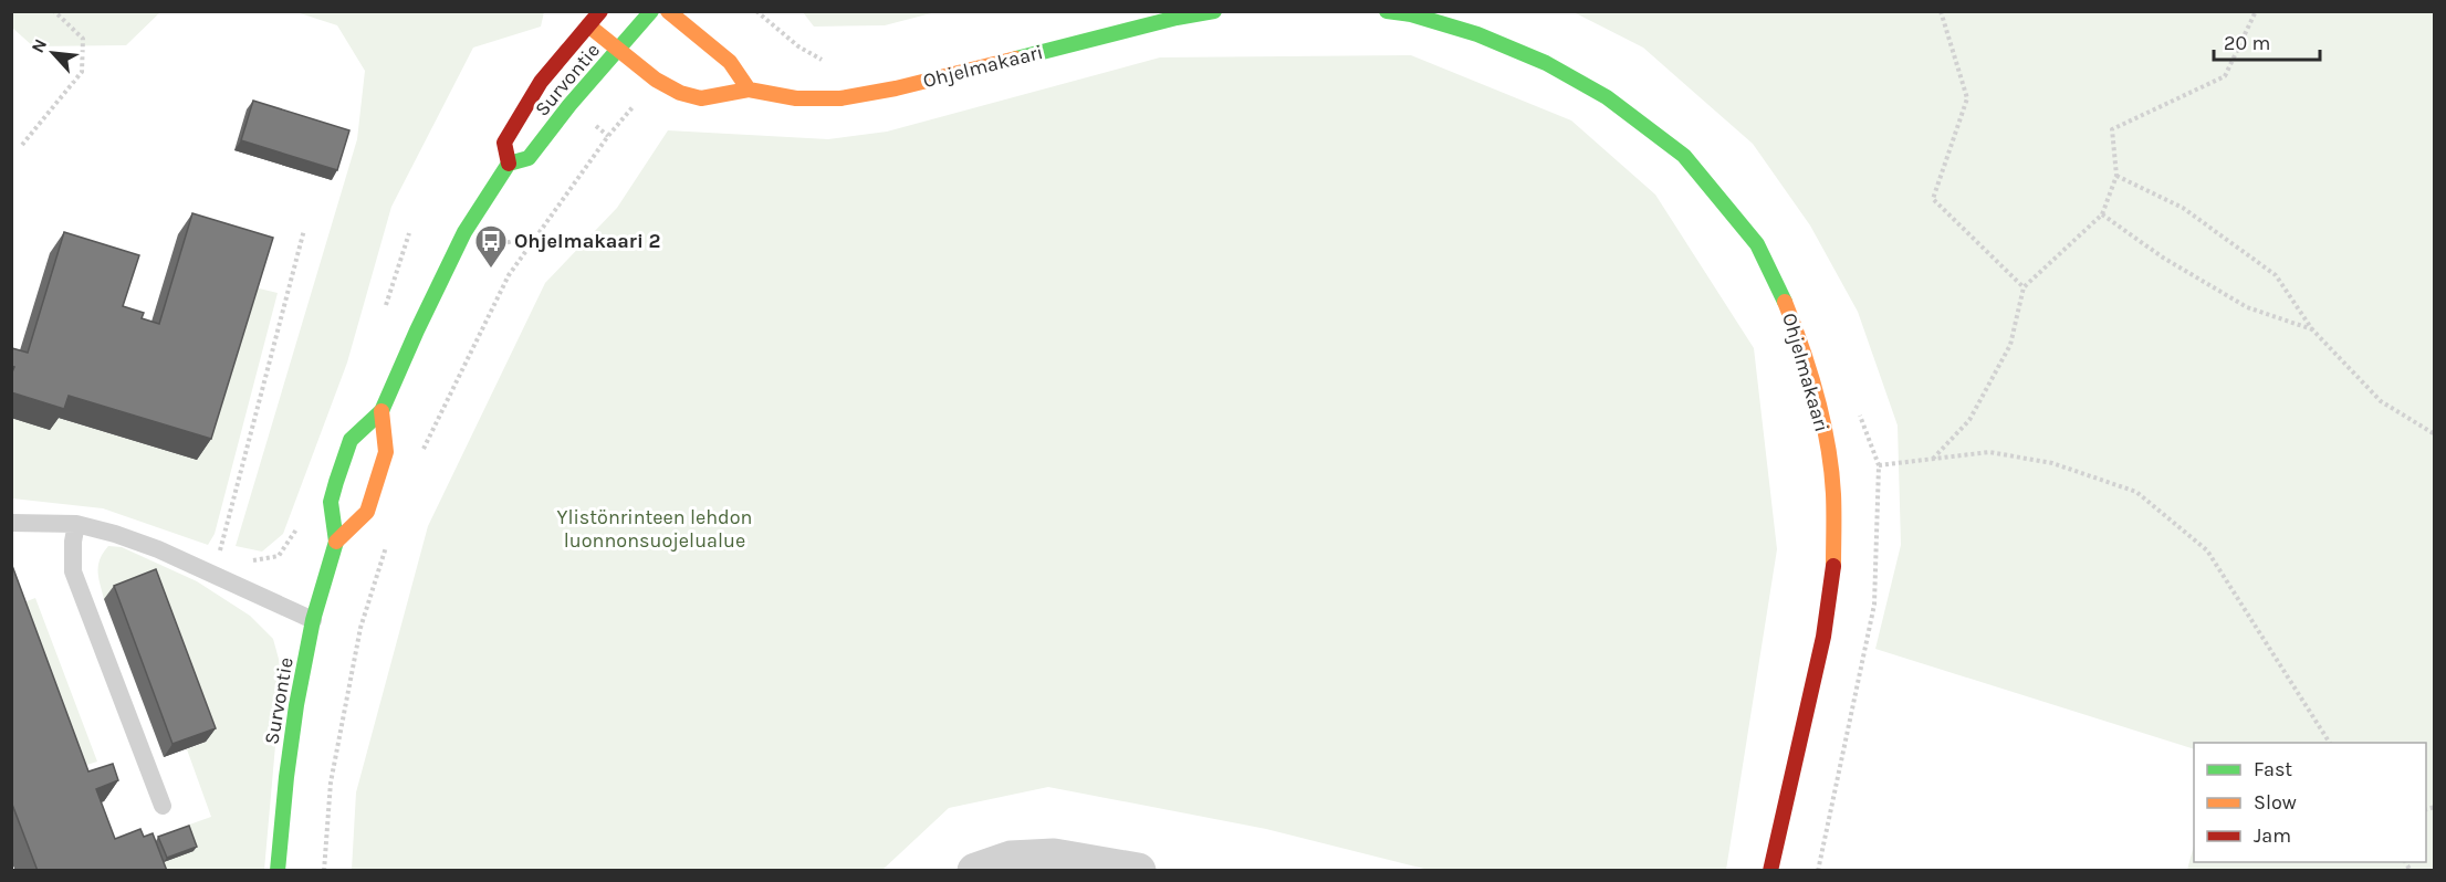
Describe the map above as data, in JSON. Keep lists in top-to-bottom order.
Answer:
{
  "streets": {
    "street": ["Ohjelmakaari", "Survontie"]
  },
  "crossings": [
    ["Ohjelmakaari", "Survontie"]
  ],
  "parks": ["Ylistönrinteen lehdon luonnonsuojelualue"],
  "places": {
    "bus stop": ["Ohjelmakaari 2"]
  },
  "legend": ["Fast", "Slow", "Jam"],
  "scale_bar": "20 m",
  "north": "top left"
}
